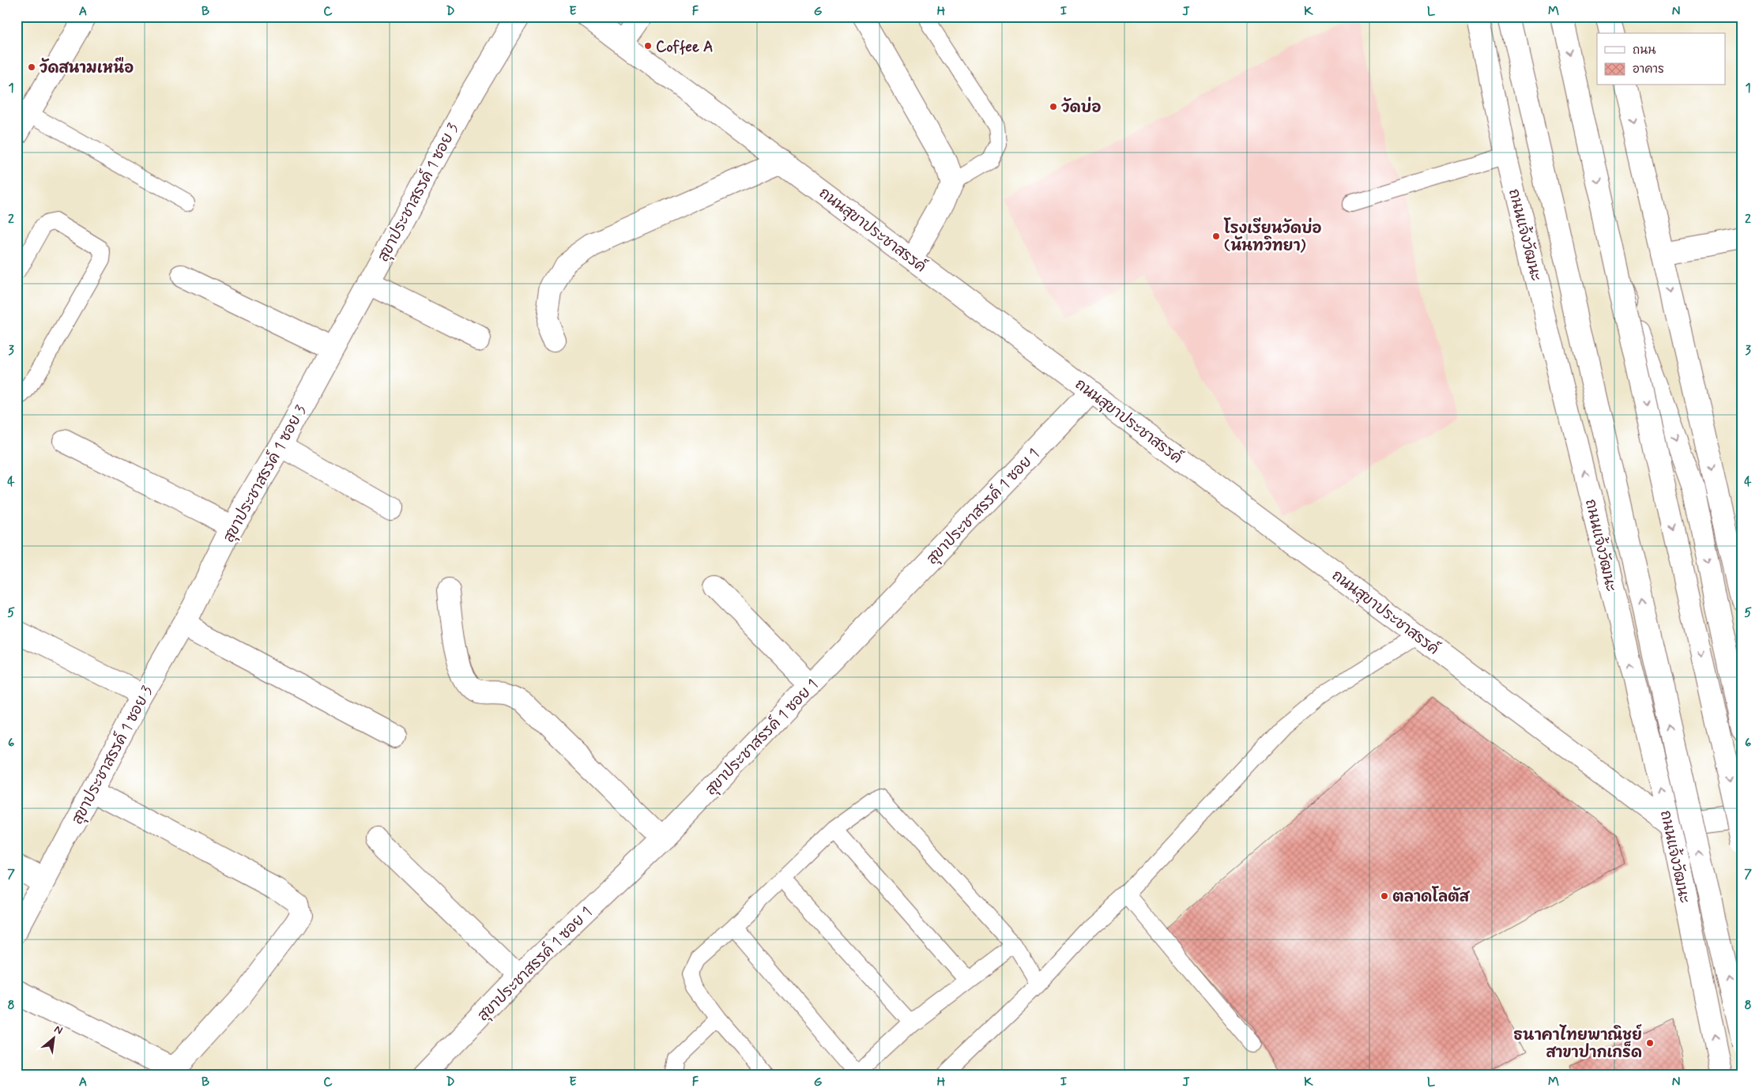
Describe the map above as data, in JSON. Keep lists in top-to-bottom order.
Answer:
{
  "streets": {
    "street": [
      "สุขาประชาสรรค์ 1 ซอย 3",
      "ถนนสุขาประชาสรรค์",
      "ถนนแจ้งวัฒนะ",
      "สุขาประชาสรรค์ 1 ซอย 1"
    ]
  },
  "crossings": [
    ["ถนนสุขาประชาสรรค์", "ถนนแจ้งวัฒนะ"],
    ["ถนนสุขาประชาสรรค์", "สุขาประชาสรรค์ 1 ซอย 1"]
  ],
  "places": [
    "Coffee A",
    "วัดสนามเหนือ",
    "วัดบ่อ",
    "โรงเรียนวัดบ่อ (นันทวิทยา)",
    "ตลาดโลตัส",
    "ธนาคาไทยพาณิชย์ สาขาปากเกร็ด"
  ],
  "legend": ["ถนน", "อาคาร"],
  "north": "top right",
  "grid": {
    "columns": [
      "A",
      "B",
      "C",
      "D",
      "E",
      "F",
      "G",
      "H",
      "I",
      "J",
      "K",
      "L",
      "M",
      "N"
    ],
    "rows": [
      "1",
      "2",
      "3",
      "4",
      "5",
      "6",
      "7",
      "8"
    ]
  }
}
